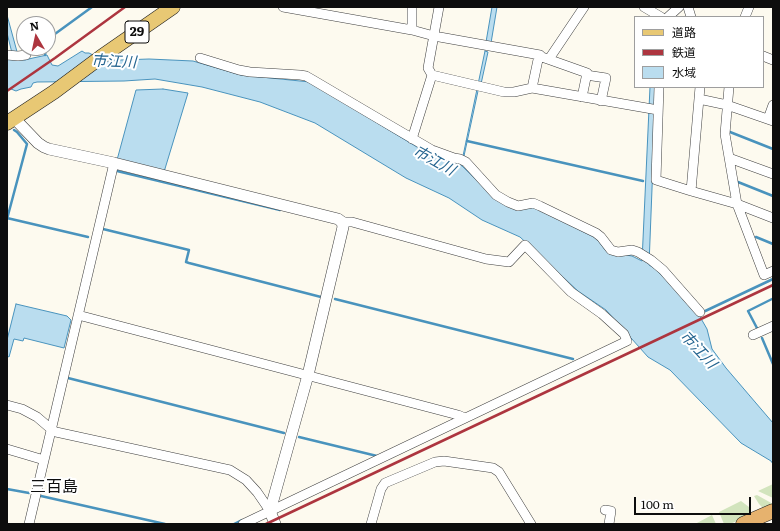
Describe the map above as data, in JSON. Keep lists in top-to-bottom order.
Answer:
{
  "streets": {
    "main road": ["29"]
  },
  "districts": ["三百島"],
  "water": ["市江川"],
  "legend": ["道路", "鉄道", "水域"],
  "scale_bar": "100 m",
  "north": "top"
}
